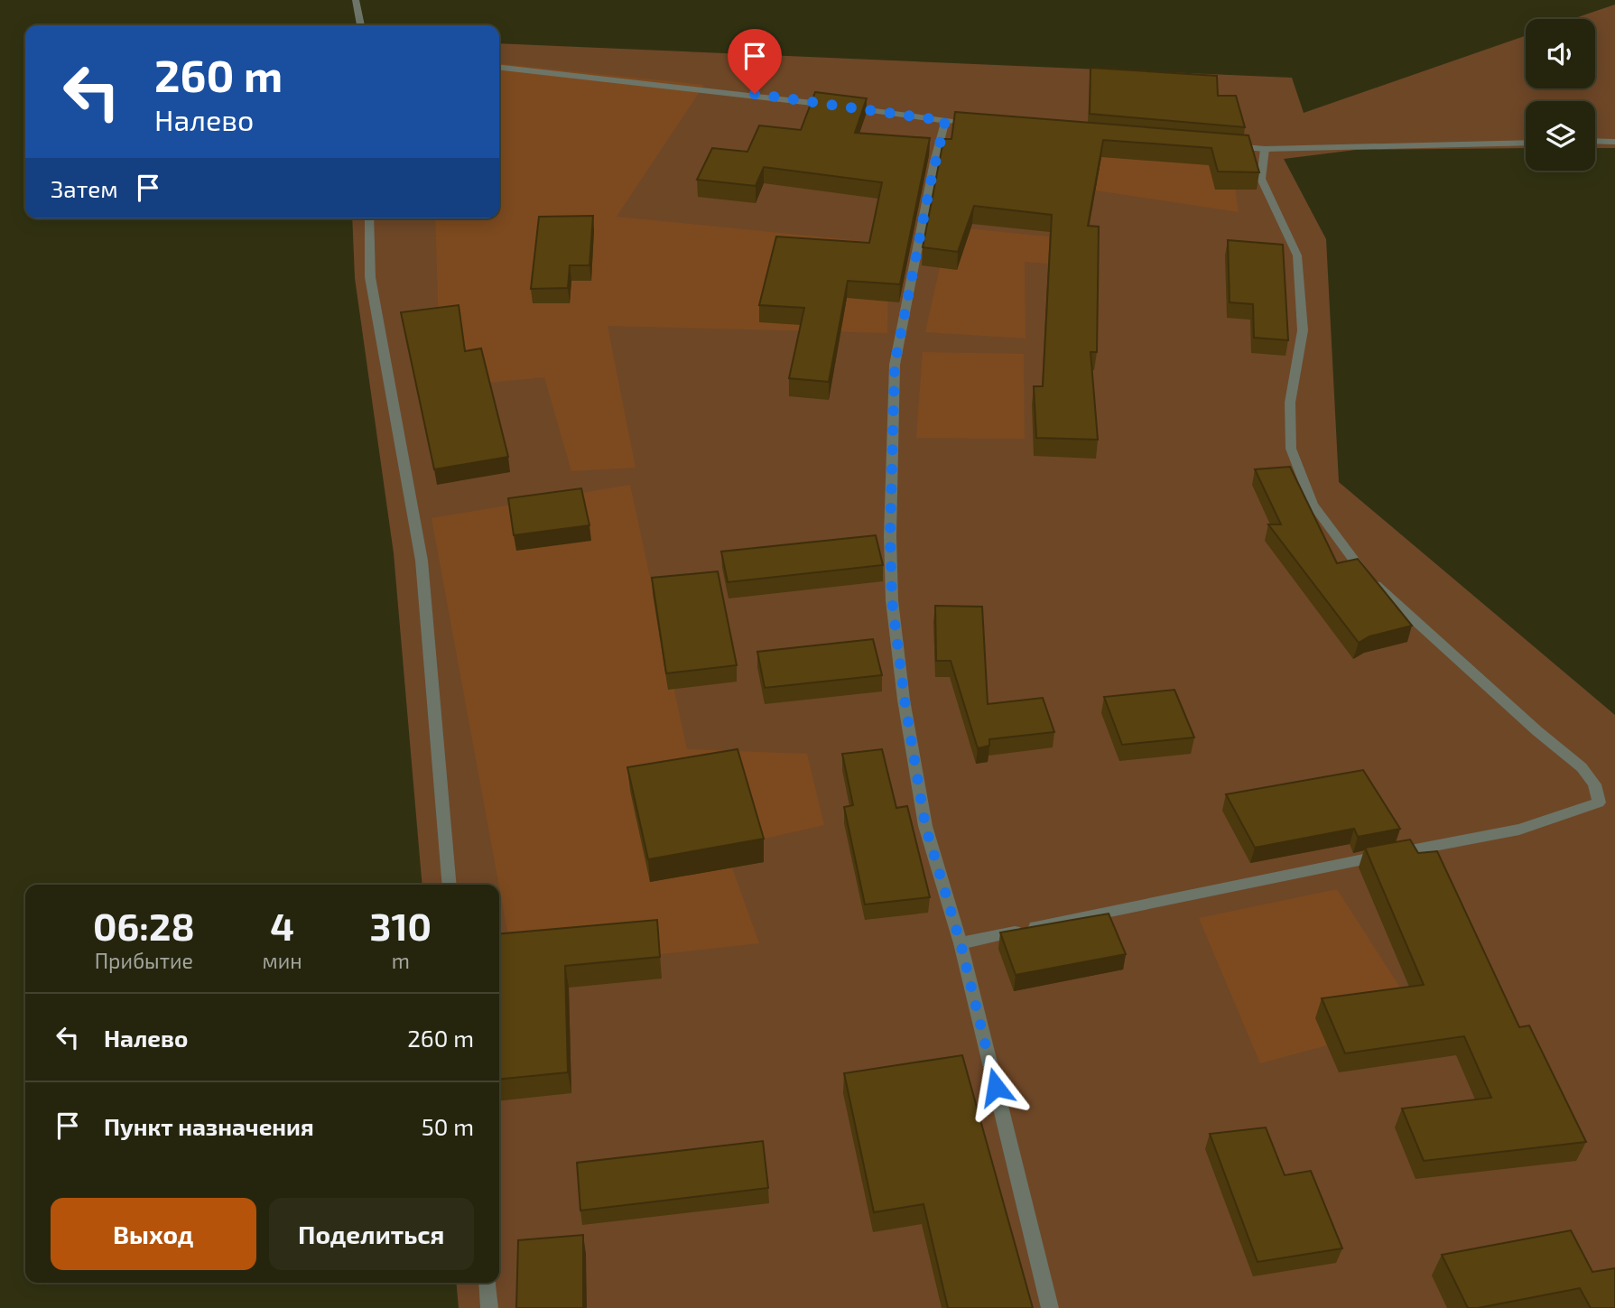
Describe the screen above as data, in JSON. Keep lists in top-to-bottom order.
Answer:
{
  "page": {
    "turn": ["260 m", "Налево"],
    "then": "Затем",
    "eta": [
      "06:28",
      "Прибытие",
      "4",
      "мин",
      "310",
      "m"
    ],
    "list": [
      {
        "name": "Налево",
        "value": "260 m"
      },
      {
        "name": "Пункт назначения",
        "value": "50 m"
      }
    ],
    "buttons": ["Выход", "Поделиться"]
  }
}
